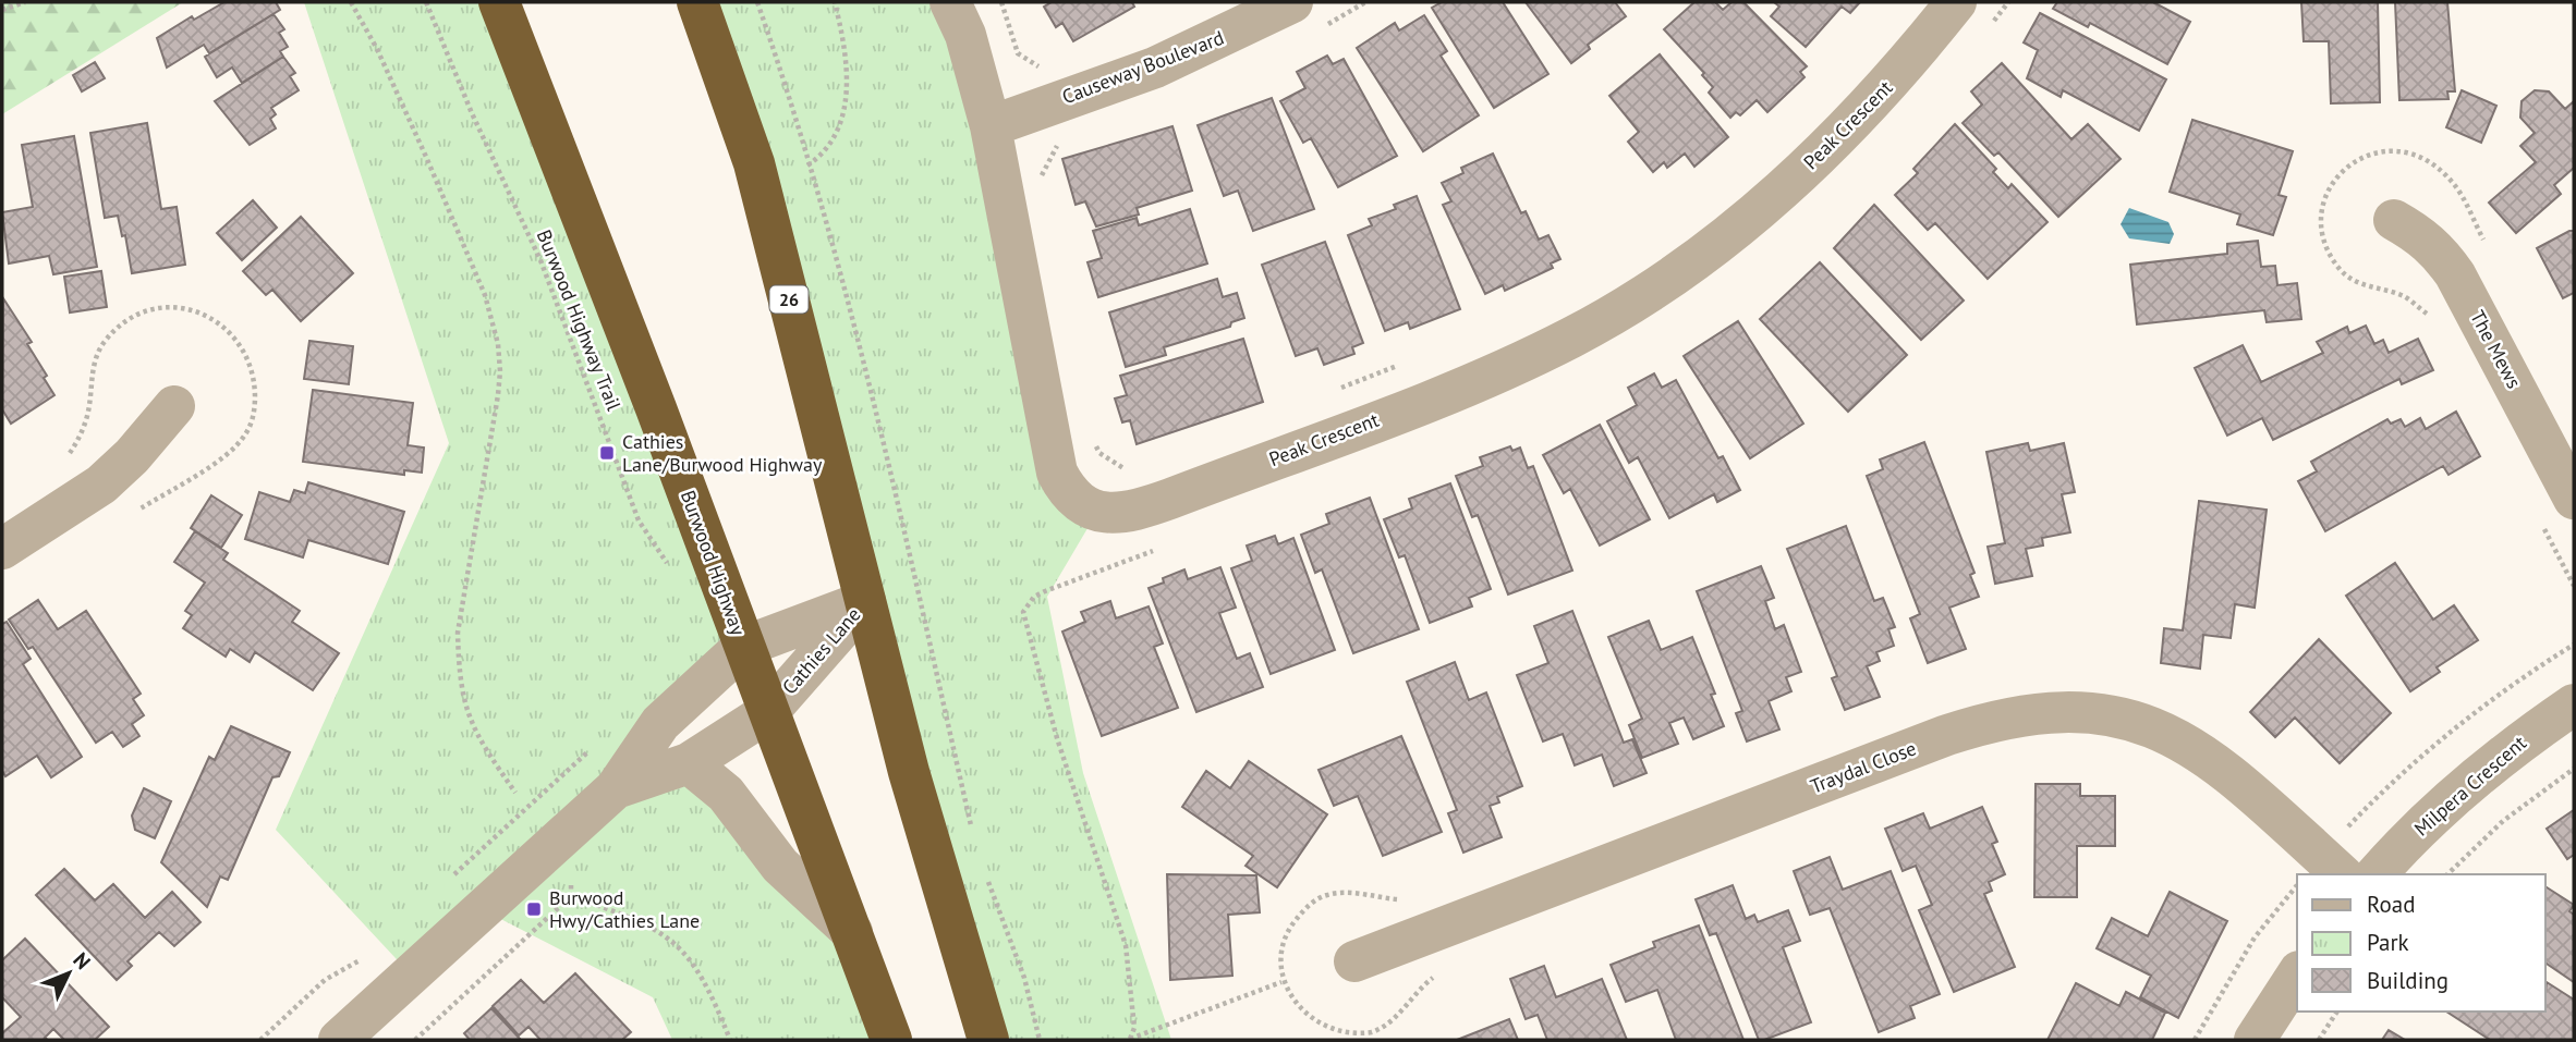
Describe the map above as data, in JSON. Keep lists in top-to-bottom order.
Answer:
{
  "streets": {
    "highway": ["26", "Burwood Highway"],
    "street": [
      "Causeway Boulevard",
      "Peak Crescent",
      "The Mews",
      "Cathies Lane",
      "Traydal Close",
      "Milpera Crescent"
    ],
    "path": ["Burwood Highway Trail"]
  },
  "crossings": [
    ["Causeway Boulevard", "Peak Crescent"],
    ["26", "Cathies Lane"],
    ["Burwood Highway", "Cathies Lane"]
  ],
  "places": {
    "transit": ["Cathies Lane/Burwood Highway", "Burwood Hwy/Cathies Lane"]
  },
  "legend": ["Road", "Park", "Building"],
  "north": "top right"
}
